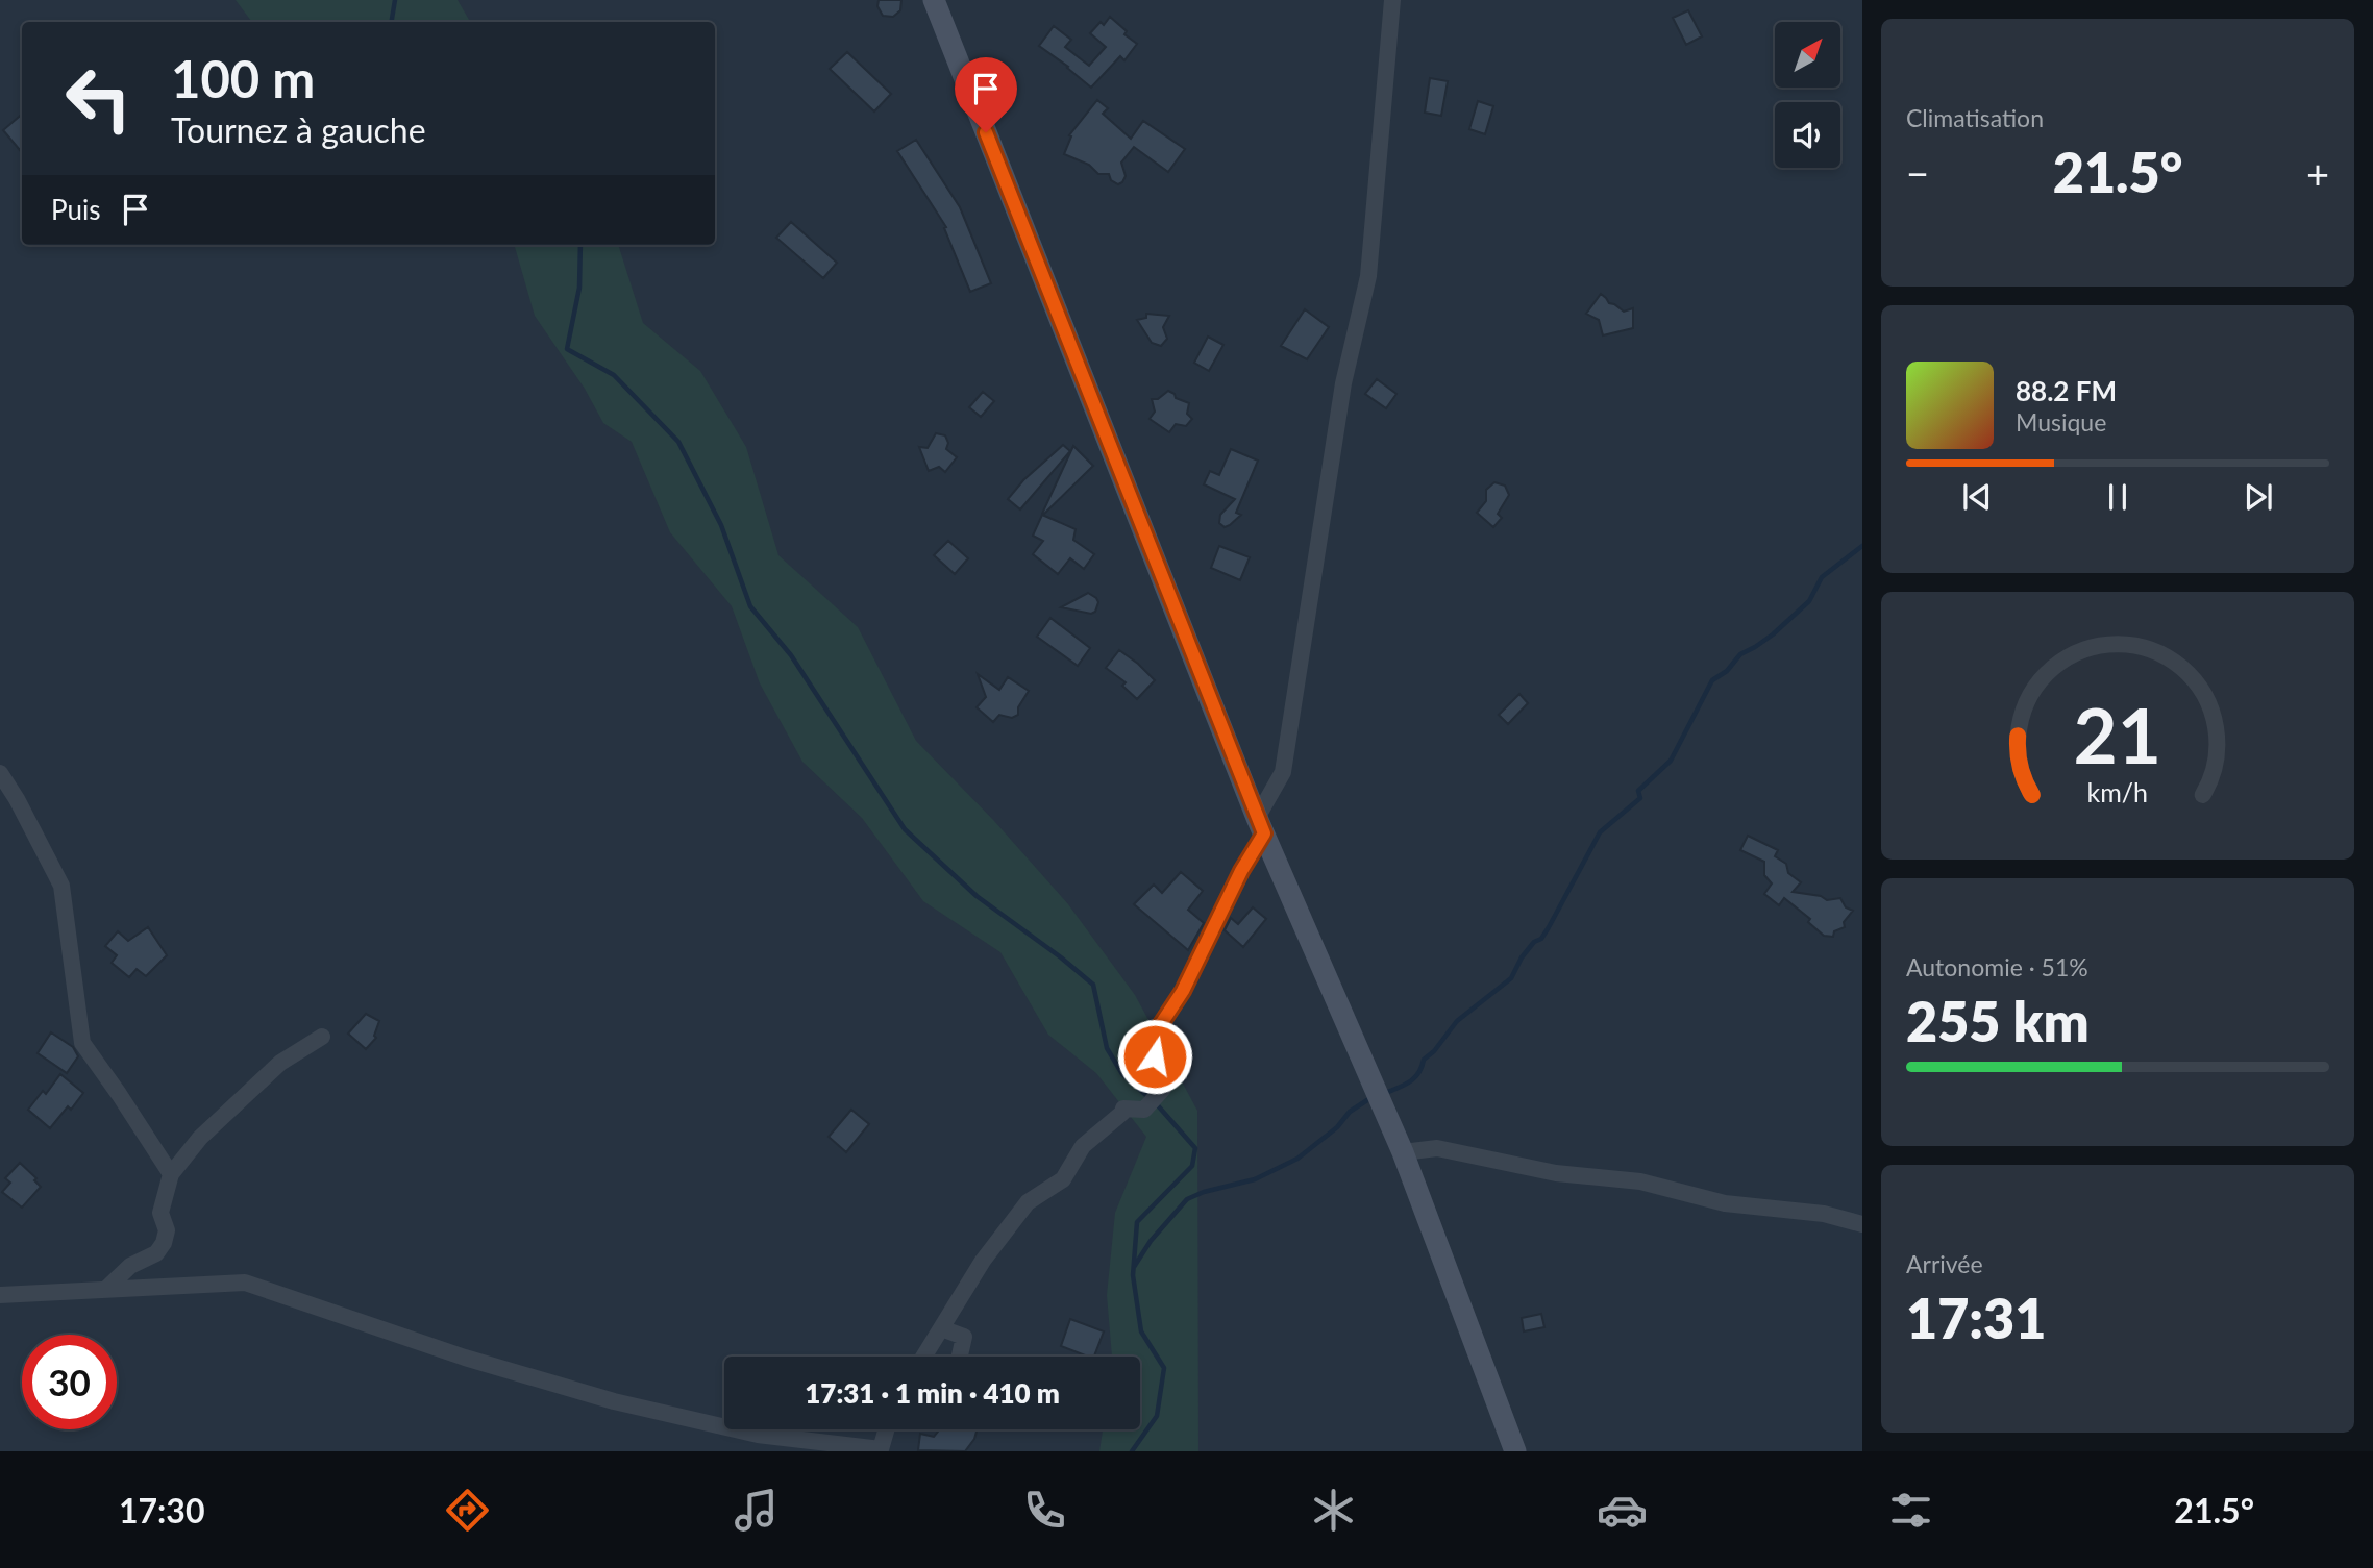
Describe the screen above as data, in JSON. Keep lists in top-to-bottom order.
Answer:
{
  "north": "top right",
  "page": {
    "tile": [
      "Climatisation",
      ["Autonomie · 51%", "255 km"],
      ["Arrivée", "17:31"]
    ],
    "turn": ["100 m", "Tournez à gauche"],
    "heat": ["−", "21.5°", "+"],
    "then": "Puis",
    "song": ["88.2 FM", "Musique"],
    "limit": "30",
    "trip": "17:31 · 1 min · 410 m",
    "tabs": ["17:30", "21.5°"],
    "gauge": ["21", "km/h"]
  }
}
